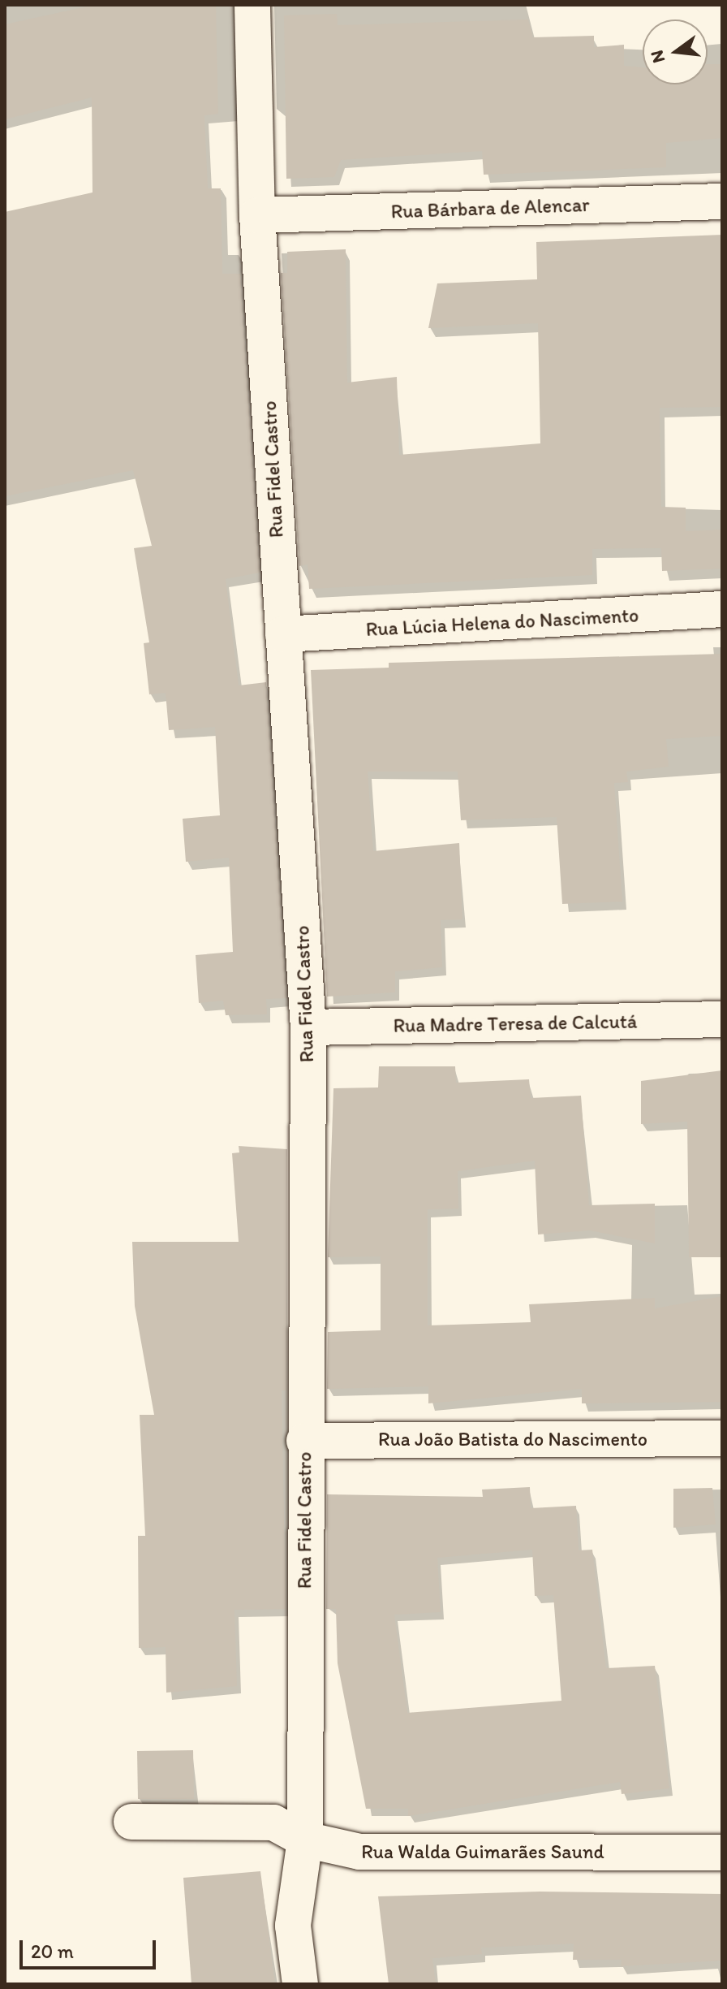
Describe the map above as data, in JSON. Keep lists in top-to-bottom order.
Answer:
{
  "streets": {
    "street": [
      "Rua Bárbara de Alencar",
      "Rua Fidel Castro",
      "Rua Lúcia Helena do Nascimento",
      "Rua Madre Teresa de Calcutá",
      "Rua João Batista do Nascimento",
      "Rua Walda Guimarães Saund"
    ]
  },
  "crossings": [
    ["Rua Bárbara de Alencar", "Rua Fidel Castro"],
    ["Rua Fidel Castro", "Rua Lúcia Helena do Nascimento"],
    ["Rua Fidel Castro", "Rua Madre Teresa de Calcutá"],
    ["Rua Fidel Castro", "Rua João Batista do Nascimento"],
    ["Rua Fidel Castro", "Rua Walda Guimarães Saund"]
  ],
  "scale_bar": "20 m",
  "north": "left"
}
